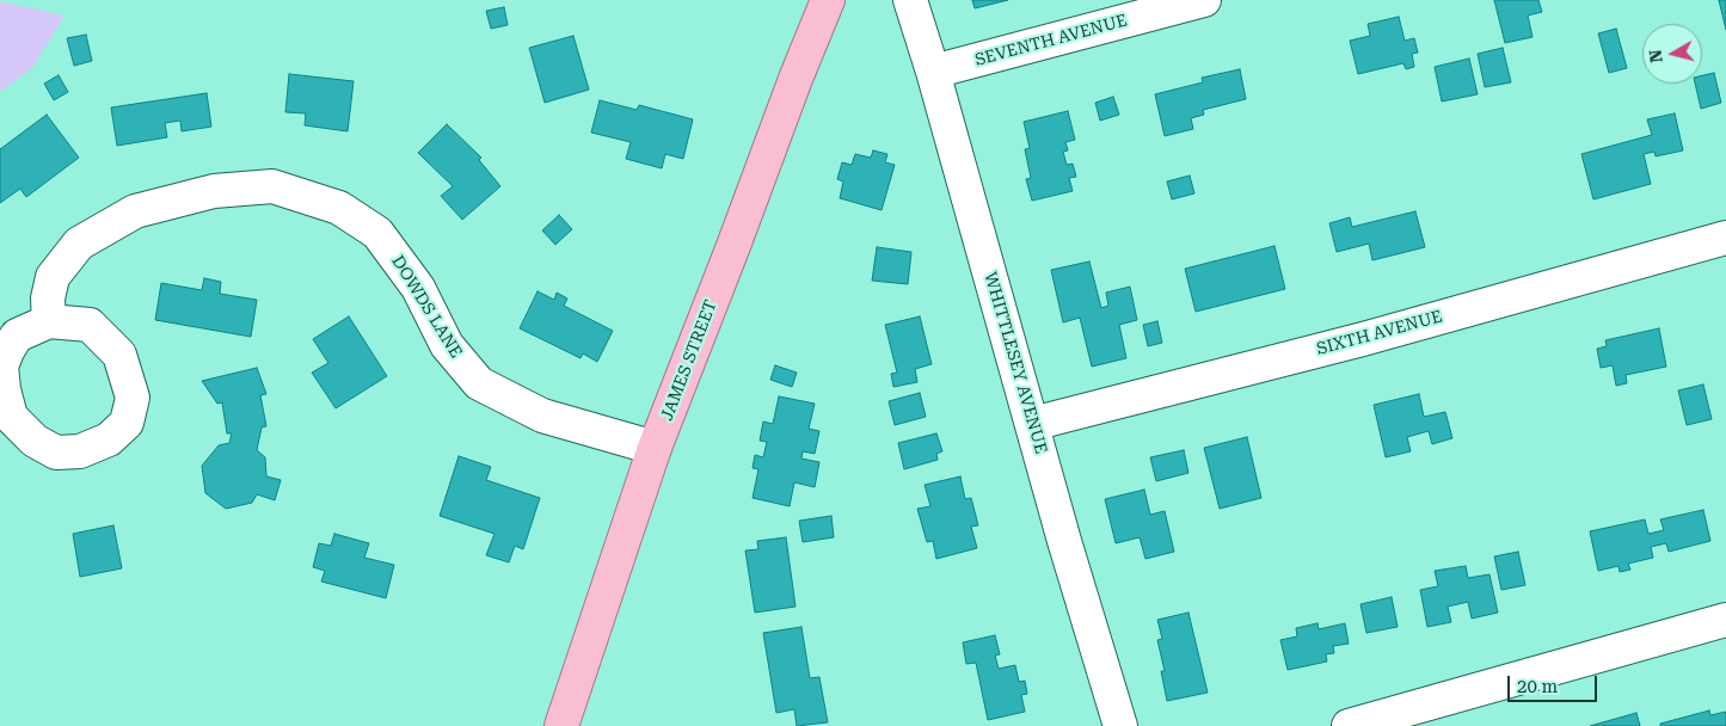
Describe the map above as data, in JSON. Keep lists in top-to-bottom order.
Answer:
{
  "streets": {
    "main road": ["JAMES STREET"],
    "street": [
      "SEVENTH AVENUE",
      "DOWDS LANE",
      "SIXTH AVENUE",
      "WHITTLESEY AVENUE"
    ]
  },
  "crossings": [
    ["SEVENTH AVENUE", "WHITTLESEY AVENUE"],
    ["DOWDS LANE", "JAMES STREET"],
    ["SIXTH AVENUE", "WHITTLESEY AVENUE"]
  ],
  "scale_bar": "20 m",
  "north": "left"
}
